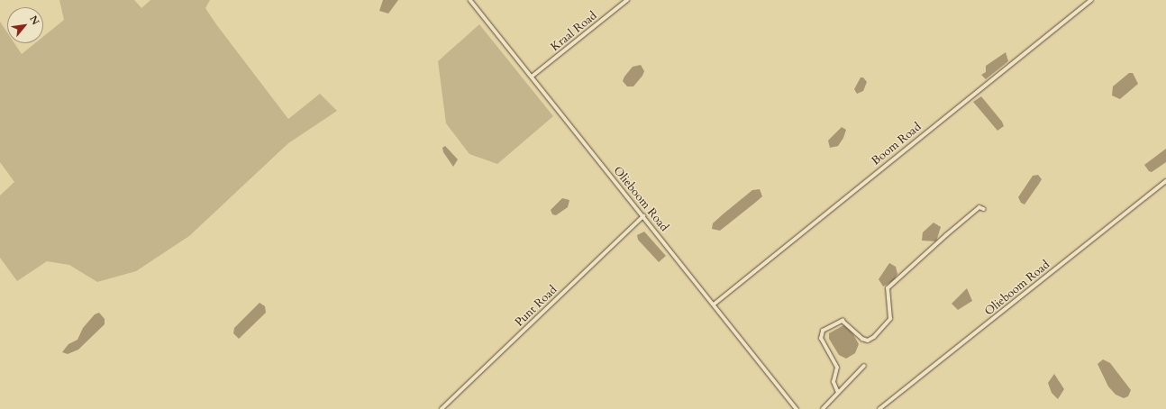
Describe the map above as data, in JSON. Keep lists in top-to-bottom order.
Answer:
{
  "streets": {
    "street": [
      "Kraal Road",
      "Boom Road",
      "Olieboom Road",
      "Punt Road"
    ]
  },
  "crossings": [
    ["Kraal Road", "Olieboom Road"],
    ["Boom Road", "Olieboom Road"],
    ["Olieboom Road", "Punt Road"]
  ],
  "north": "top right"
}
